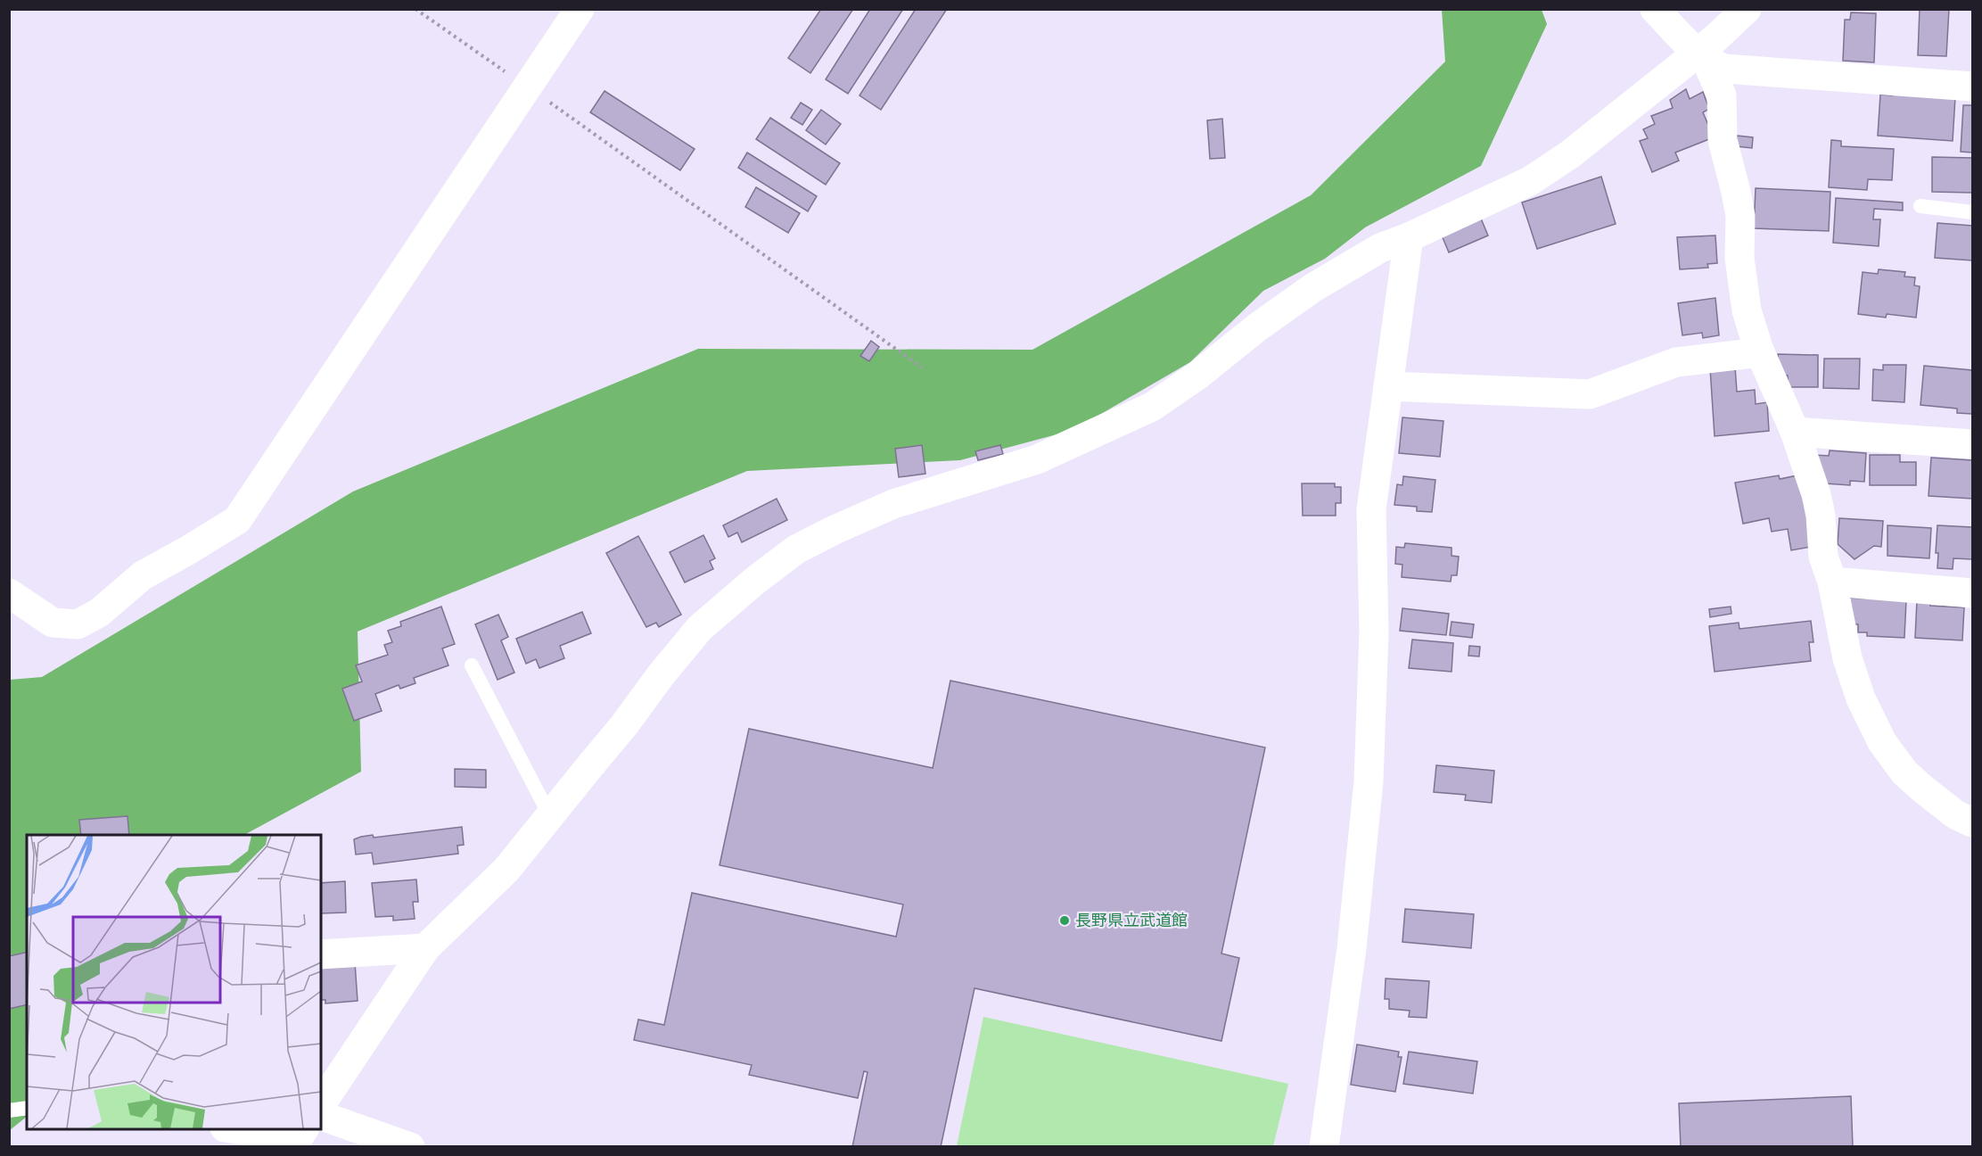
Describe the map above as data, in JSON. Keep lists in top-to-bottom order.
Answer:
{
  "places": ["長野県立武道館"]
}
